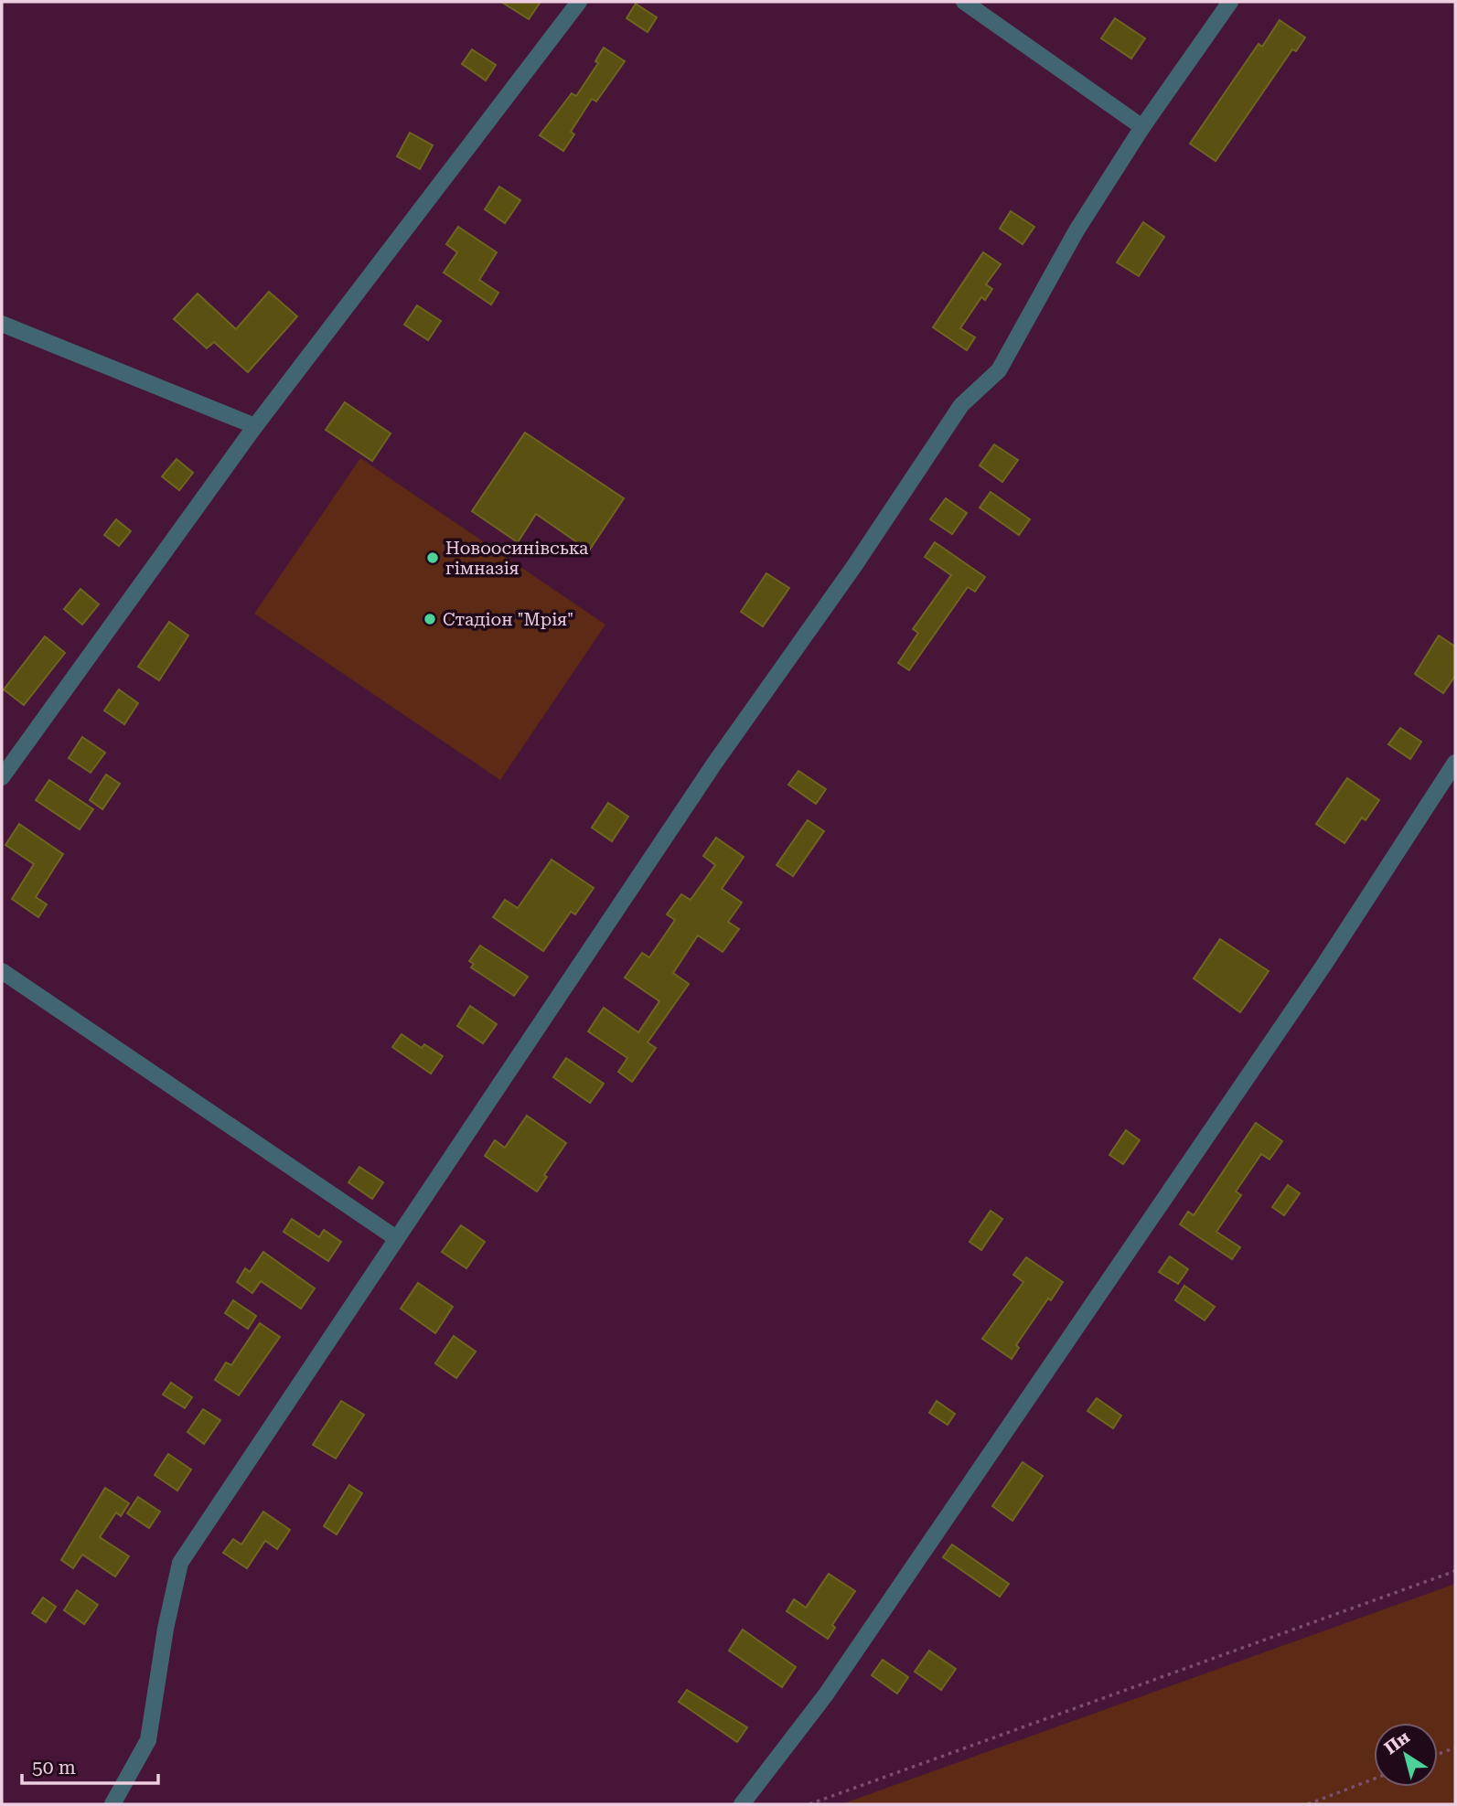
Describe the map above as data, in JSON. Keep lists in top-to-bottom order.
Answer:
{
  "places": ["Новоосинівська гімназія", "Стадіон \"Мрія\""],
  "scale_bar": "50 m",
  "north": "top left"
}
